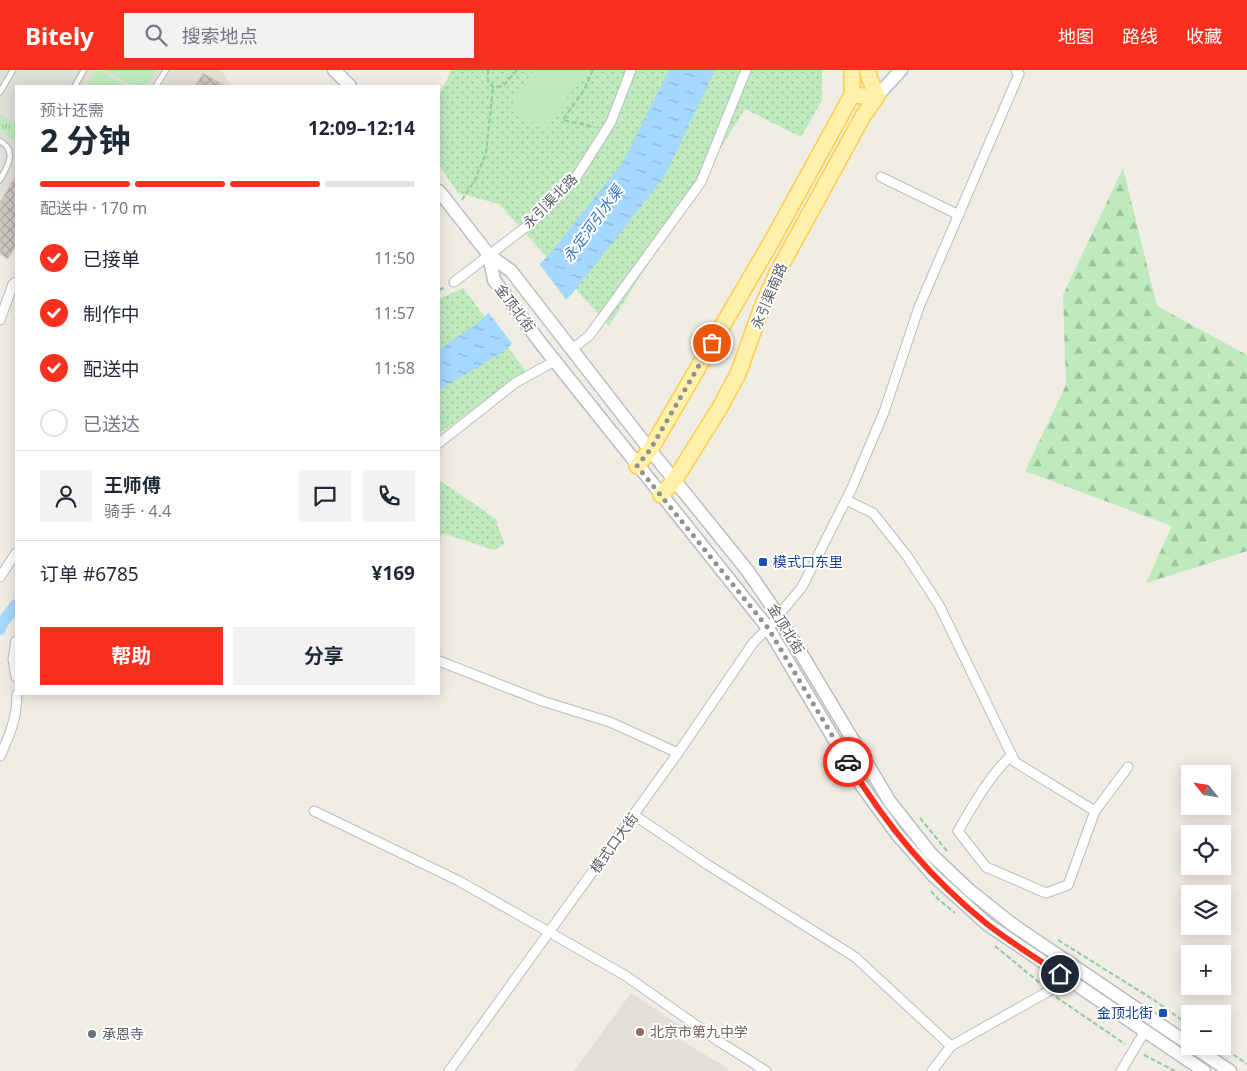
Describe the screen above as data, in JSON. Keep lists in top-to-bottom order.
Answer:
{
  "streets": {
    "main road": ["永引渠南路", "金顶北街"],
    "street": ["永引渠北路", "模式口大街"]
  },
  "crossings": [
    ["永引渠北路", "金顶北街"],
    ["永引渠南路", "金顶北街"],
    ["金顶北街", "模式口大街"]
  ],
  "water": ["永定河引水渠"],
  "places": {
    "transit": ["模式口东里", "金顶北街"],
    "other": ["北京市第九中学", "承恩寺"]
  },
  "north": "top left",
  "page": {
    "header": "Bitely",
    "search": "搜索地点",
    "nav": ["地图", "路线", "收藏"],
    "heading": ["2 分钟", "预计还需", "12:09–12:14"],
    "panel": [
      "王师傅",
      "骑手 · 4.4",
      "订单 #6785",
      "¥169"
    ],
    "bar": "配送中 · 170 m",
    "list": [
      ["已接单", "11:50"],
      ["制作中", "11:57"],
      ["配送中", "11:58"],
      "已送达"
    ],
    "buttons": ["帮助", "分享"],
    "map_buttons": ["+", "−"]
  }
}
